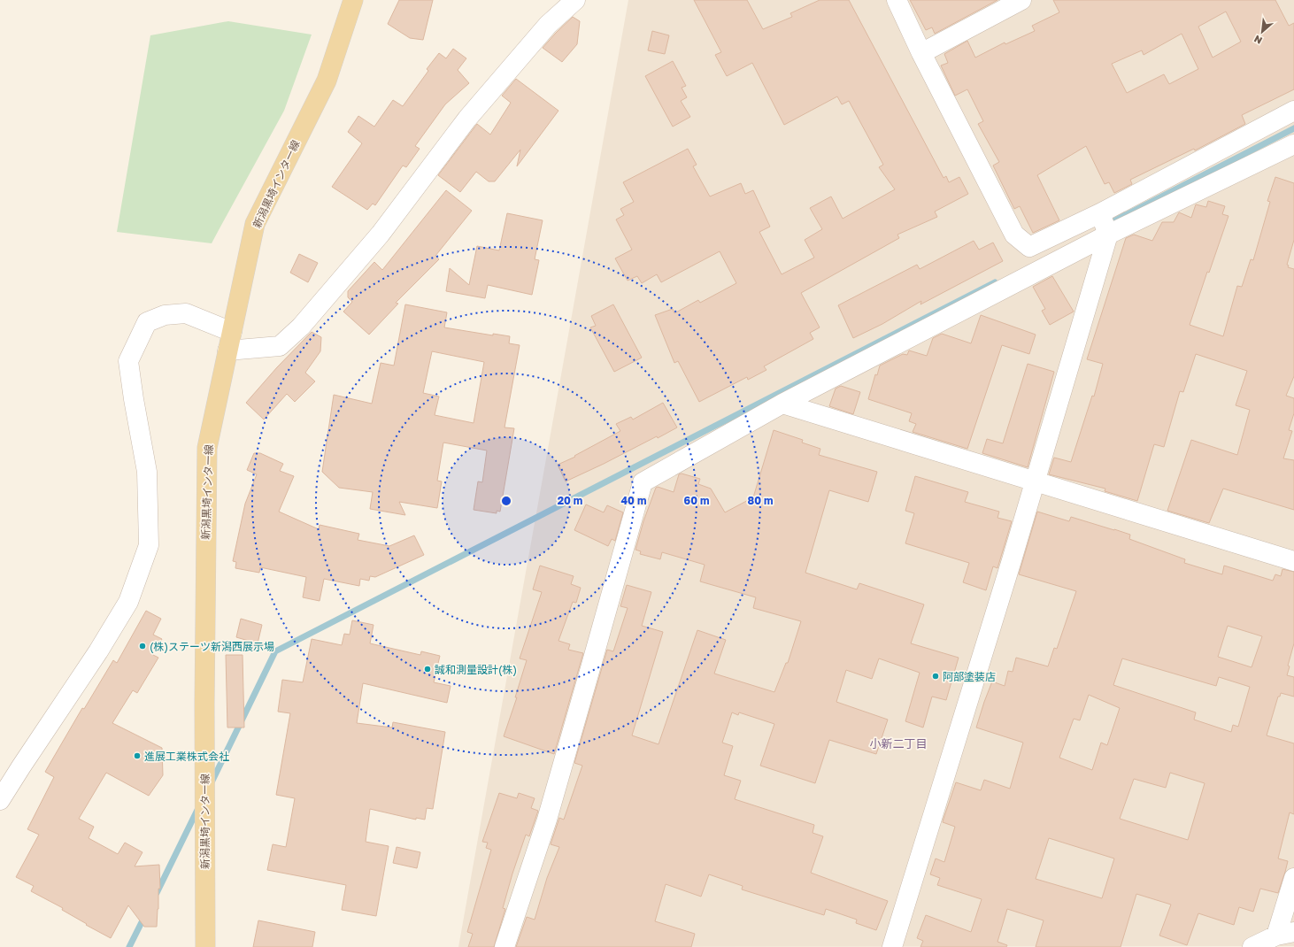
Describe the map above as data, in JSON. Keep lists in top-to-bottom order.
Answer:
{
  "streets": {
    "main road": ["新潟黒埼インター線"]
  },
  "districts": ["小新二丁目"],
  "places": [
    "(株)ステーツ新潟西展示場",
    "誠和測量設計(株)",
    "阿部塗装店",
    "進展工業株式会社"
  ],
  "north": "bottom left",
  "rings": [
    "20 m",
    "40 m",
    "60 m",
    "80 m"
  ]
}
